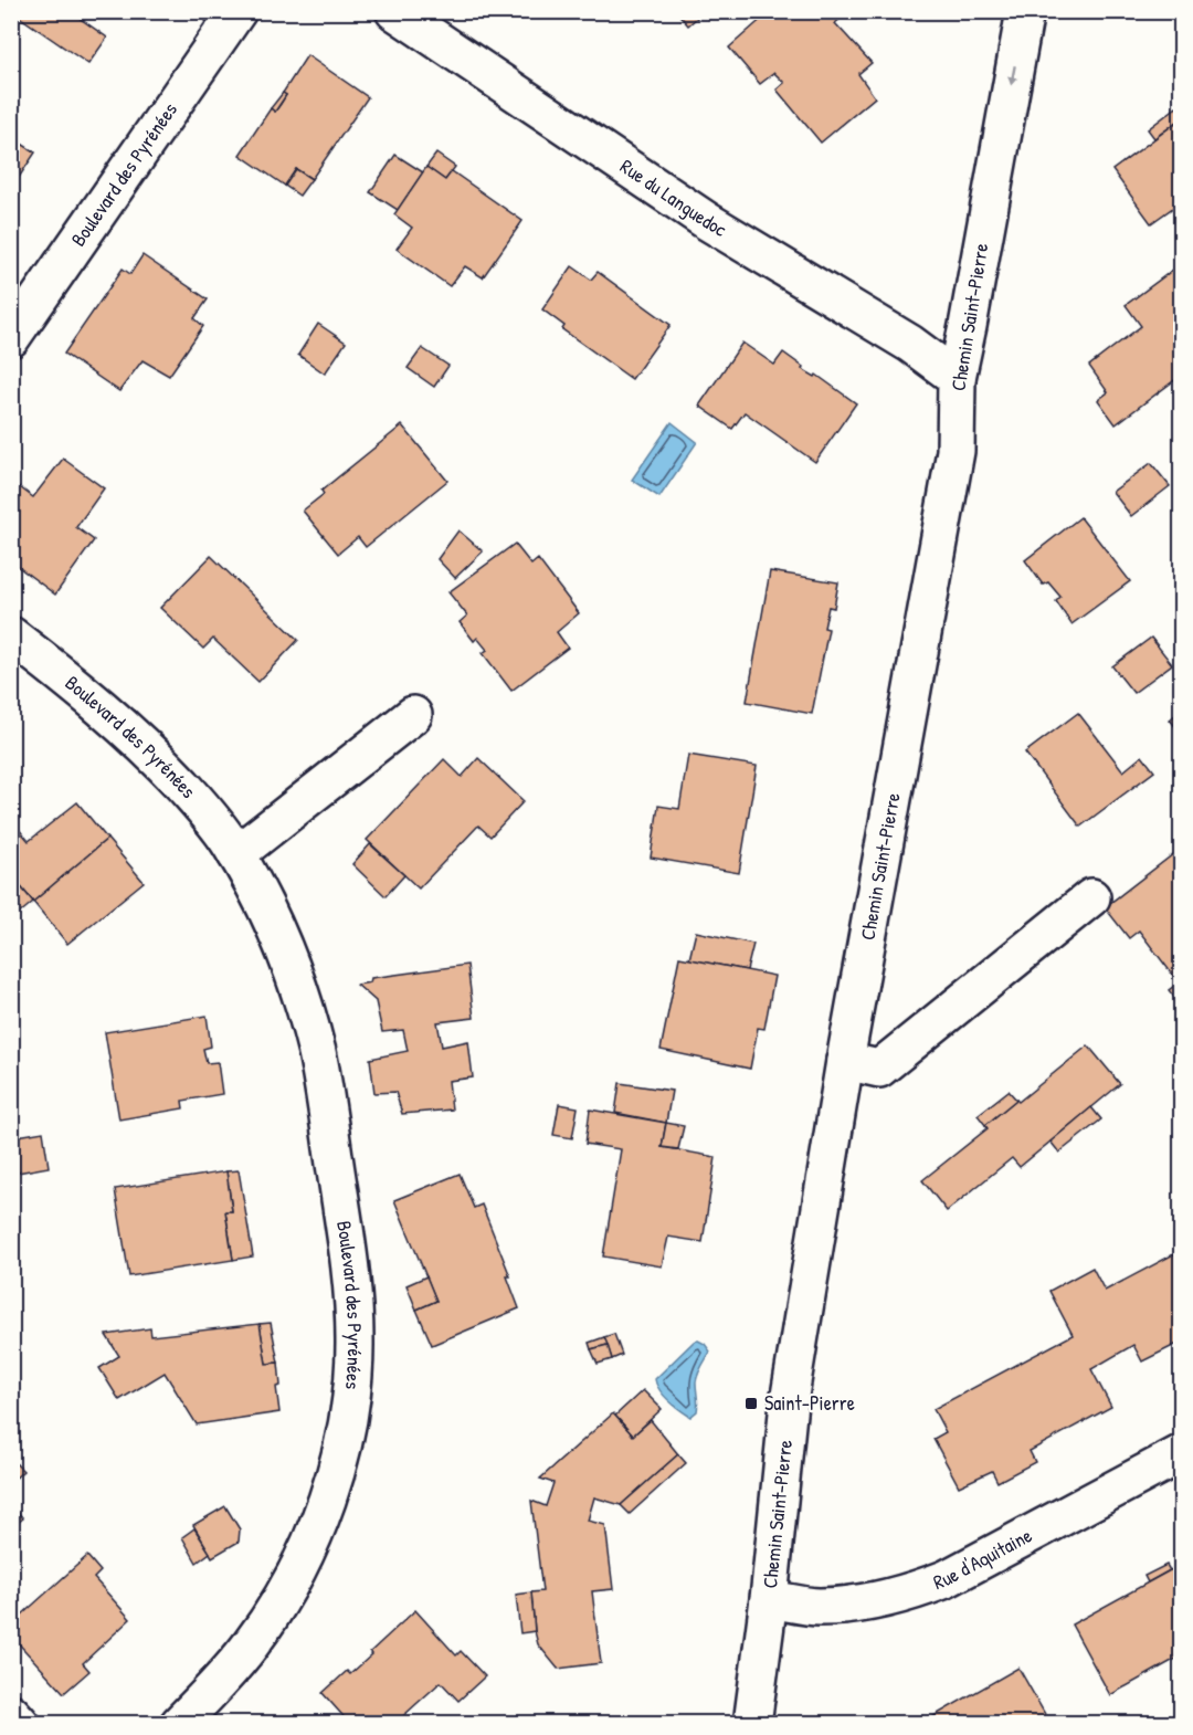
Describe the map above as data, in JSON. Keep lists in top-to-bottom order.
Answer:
{
  "streets": {
    "street": [
      "Boulevard des Pyrénées",
      "Rue du Languedoc",
      "Chemin Saint-Pierre",
      "Rue d'Aquitaine"
    ]
  },
  "crossings": [
    ["Rue du Languedoc", "Chemin Saint-Pierre"],
    ["Chemin Saint-Pierre", "Rue d'Aquitaine"]
  ],
  "places": {
    "transit": ["Saint-Pierre"]
  }
}
